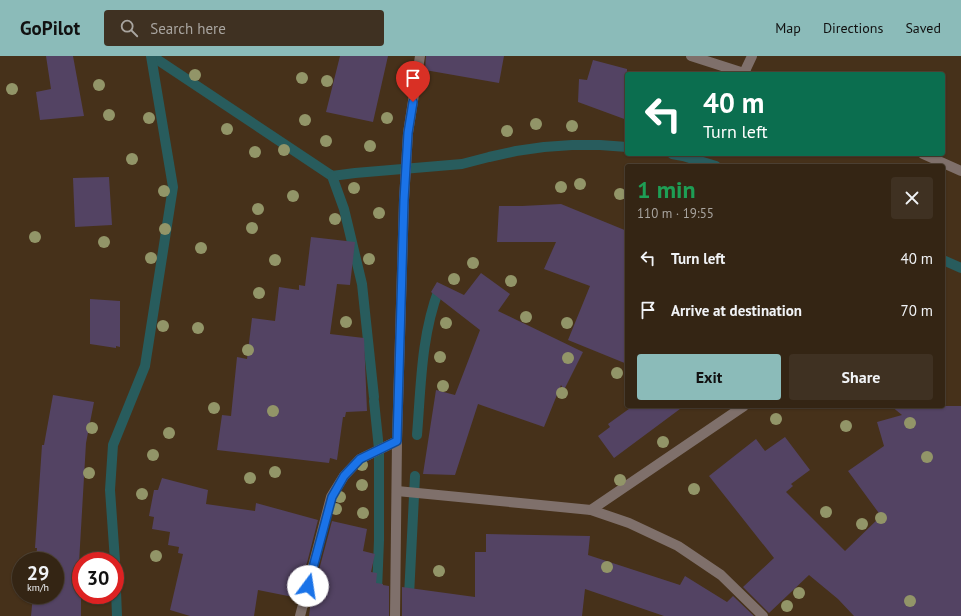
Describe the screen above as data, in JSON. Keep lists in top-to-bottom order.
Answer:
{
  "page": {
    "header": "GoPilot",
    "search": "Search here",
    "nav": ["Map", "Directions", "Saved"],
    "turn": ["40 m", "Turn left"],
    "heading": ["1 min", "110 m · 19:55"],
    "list": [
      {
        "name": "Turn left",
        "value": "40 m"
      },
      {
        "name": "Arrive at destination",
        "value": "70 m"
      }
    ],
    "buttons": ["Exit", "Share"],
    "speed": "29 km/h",
    "limit": "30"
  }
}
